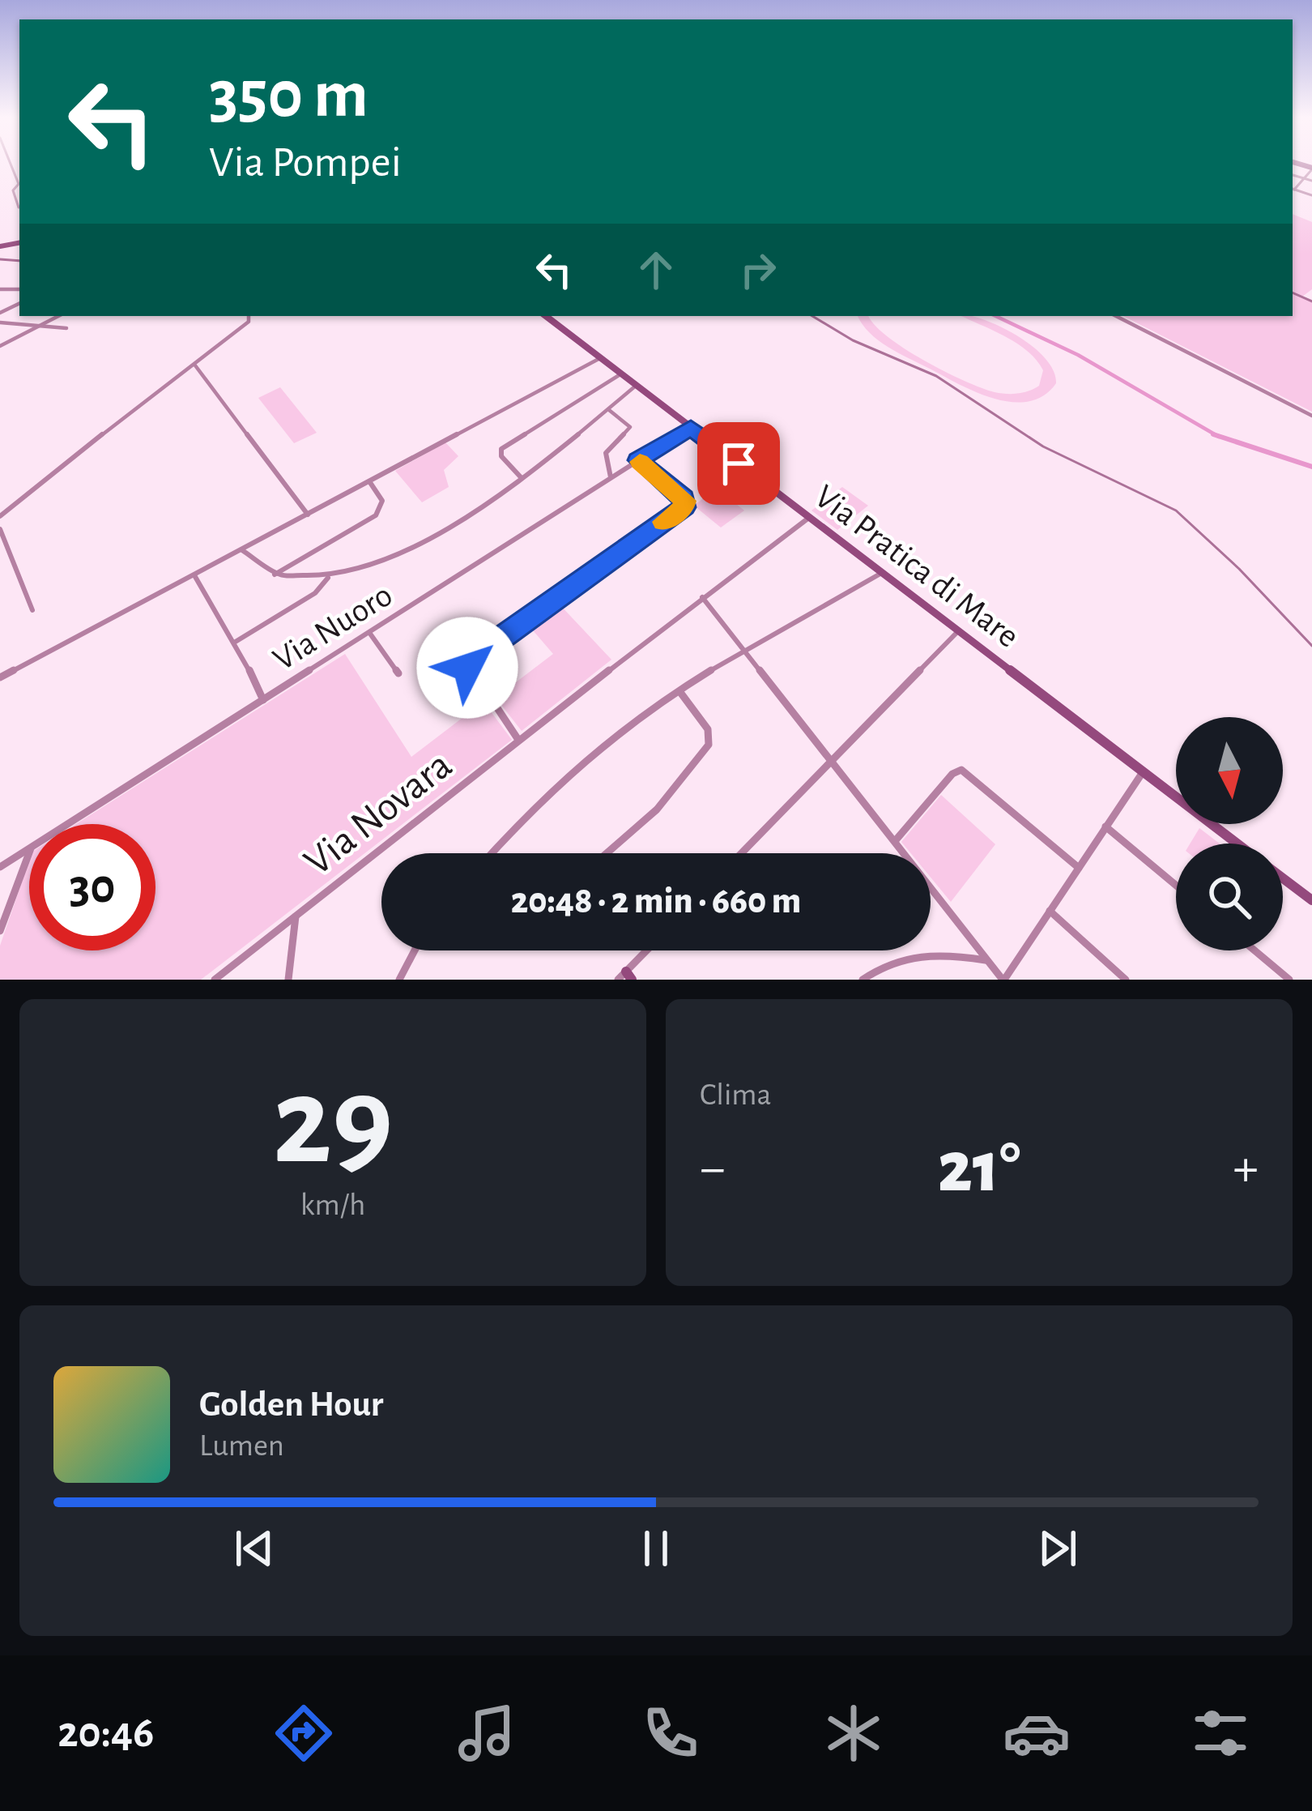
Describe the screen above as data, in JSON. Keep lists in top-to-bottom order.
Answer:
{
  "streets": {
    "street": ["Via Pratica di Mare", "Via Nuoro", "Via Novara"]
  },
  "crossings": [
    ["Via Pratica di Mare", "Via Nuoro"],
    ["Via Pratica di Mare", "Via Novara"]
  ],
  "north": "bottom",
  "page": {
    "turn": ["350 m", "Via Pompei"],
    "limit": "30",
    "trip": "20:48 · 2 min · 660 m",
    "tile": [
      ["29", "km/h"],
      "Clima"
    ],
    "heat": ["−", "21°", "+"],
    "song": ["Golden Hour", "Lumen"],
    "tabs": "20:46"
  }
}
